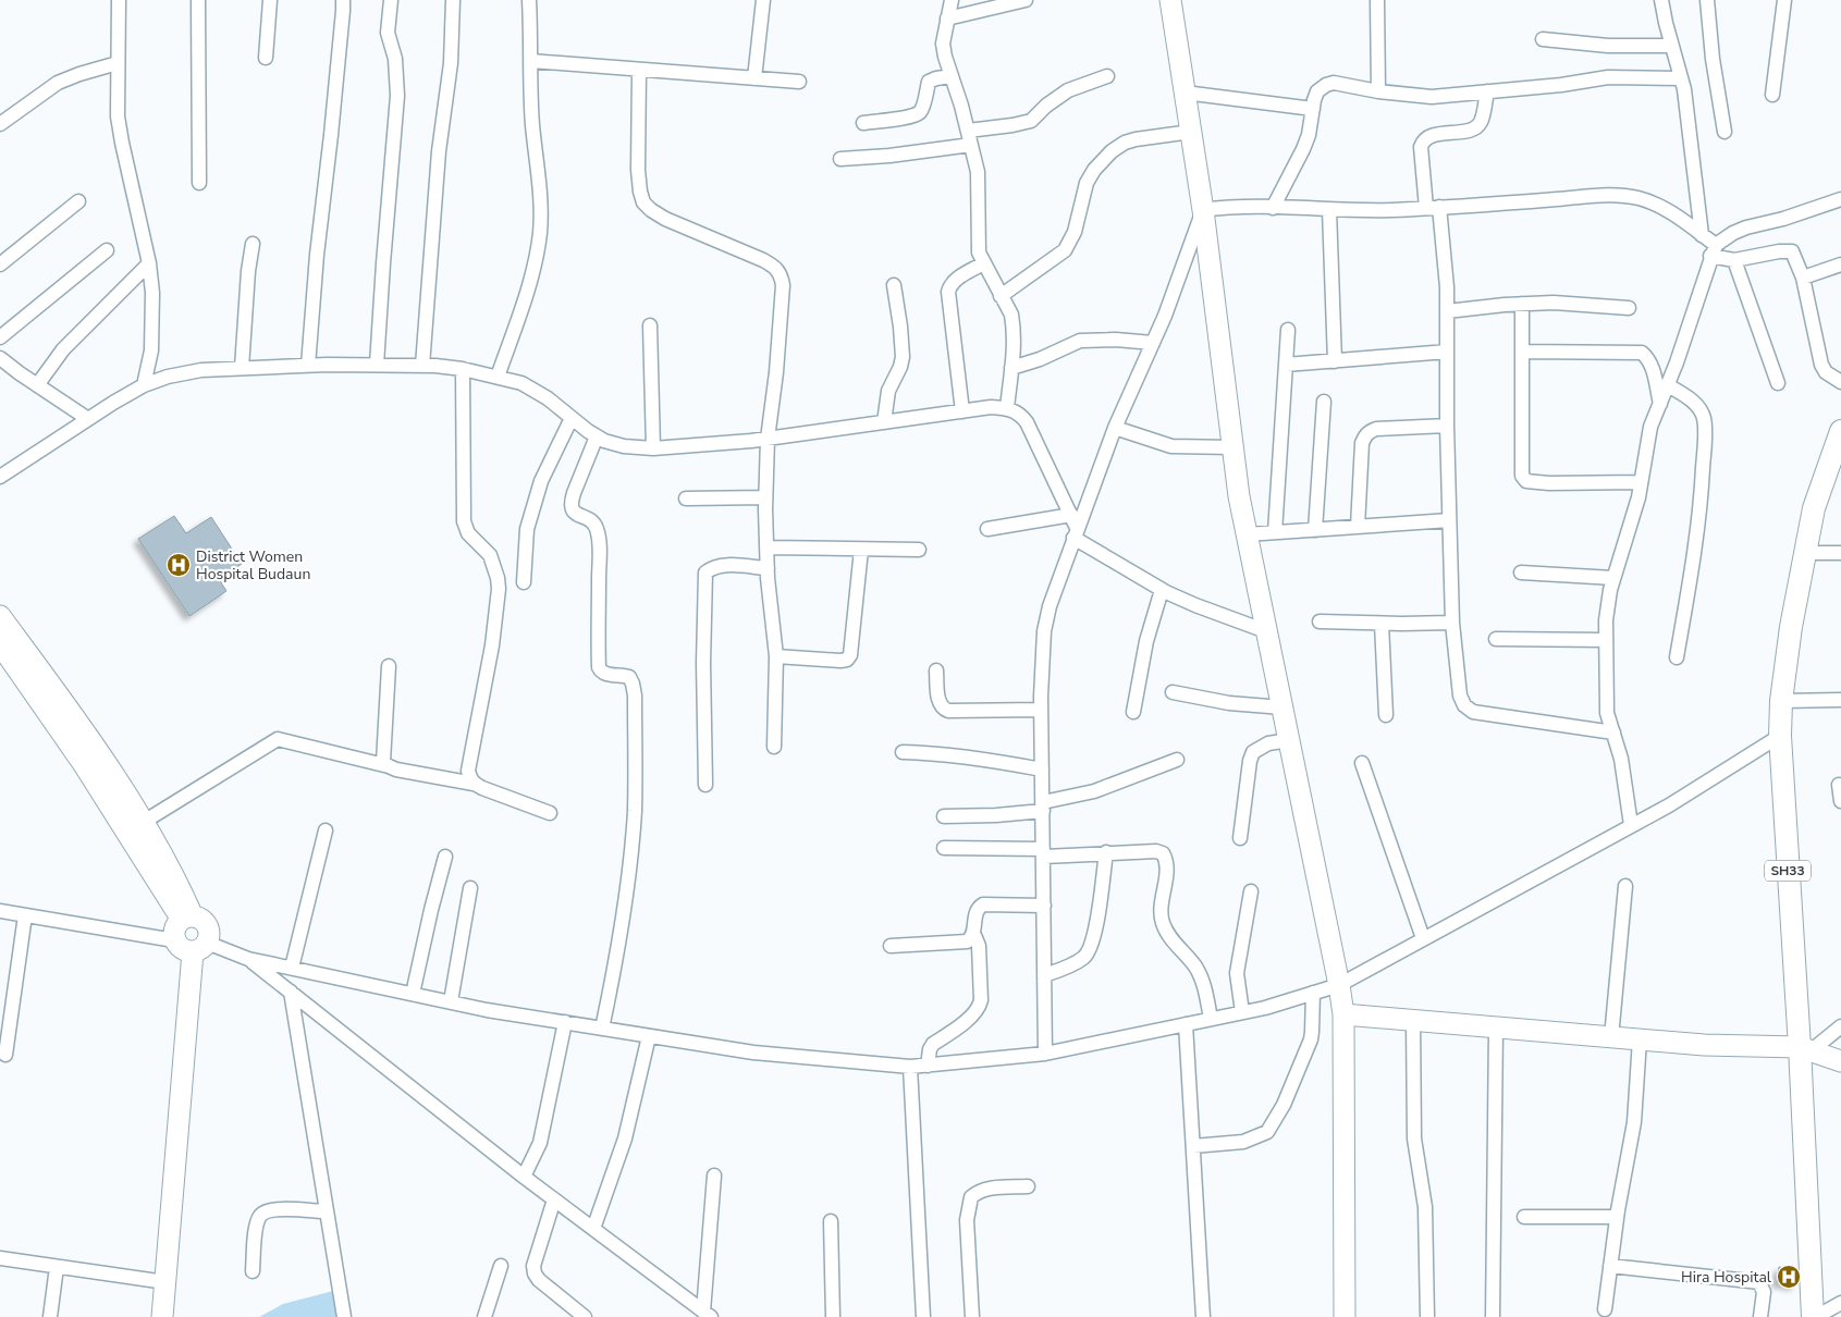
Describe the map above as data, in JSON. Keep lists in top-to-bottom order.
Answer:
{
  "streets": {
    "main road": ["SH33"]
  },
  "places": {
    "hospital": ["District Women Hospital Budaun", "Hira Hospital"]
  }
}
